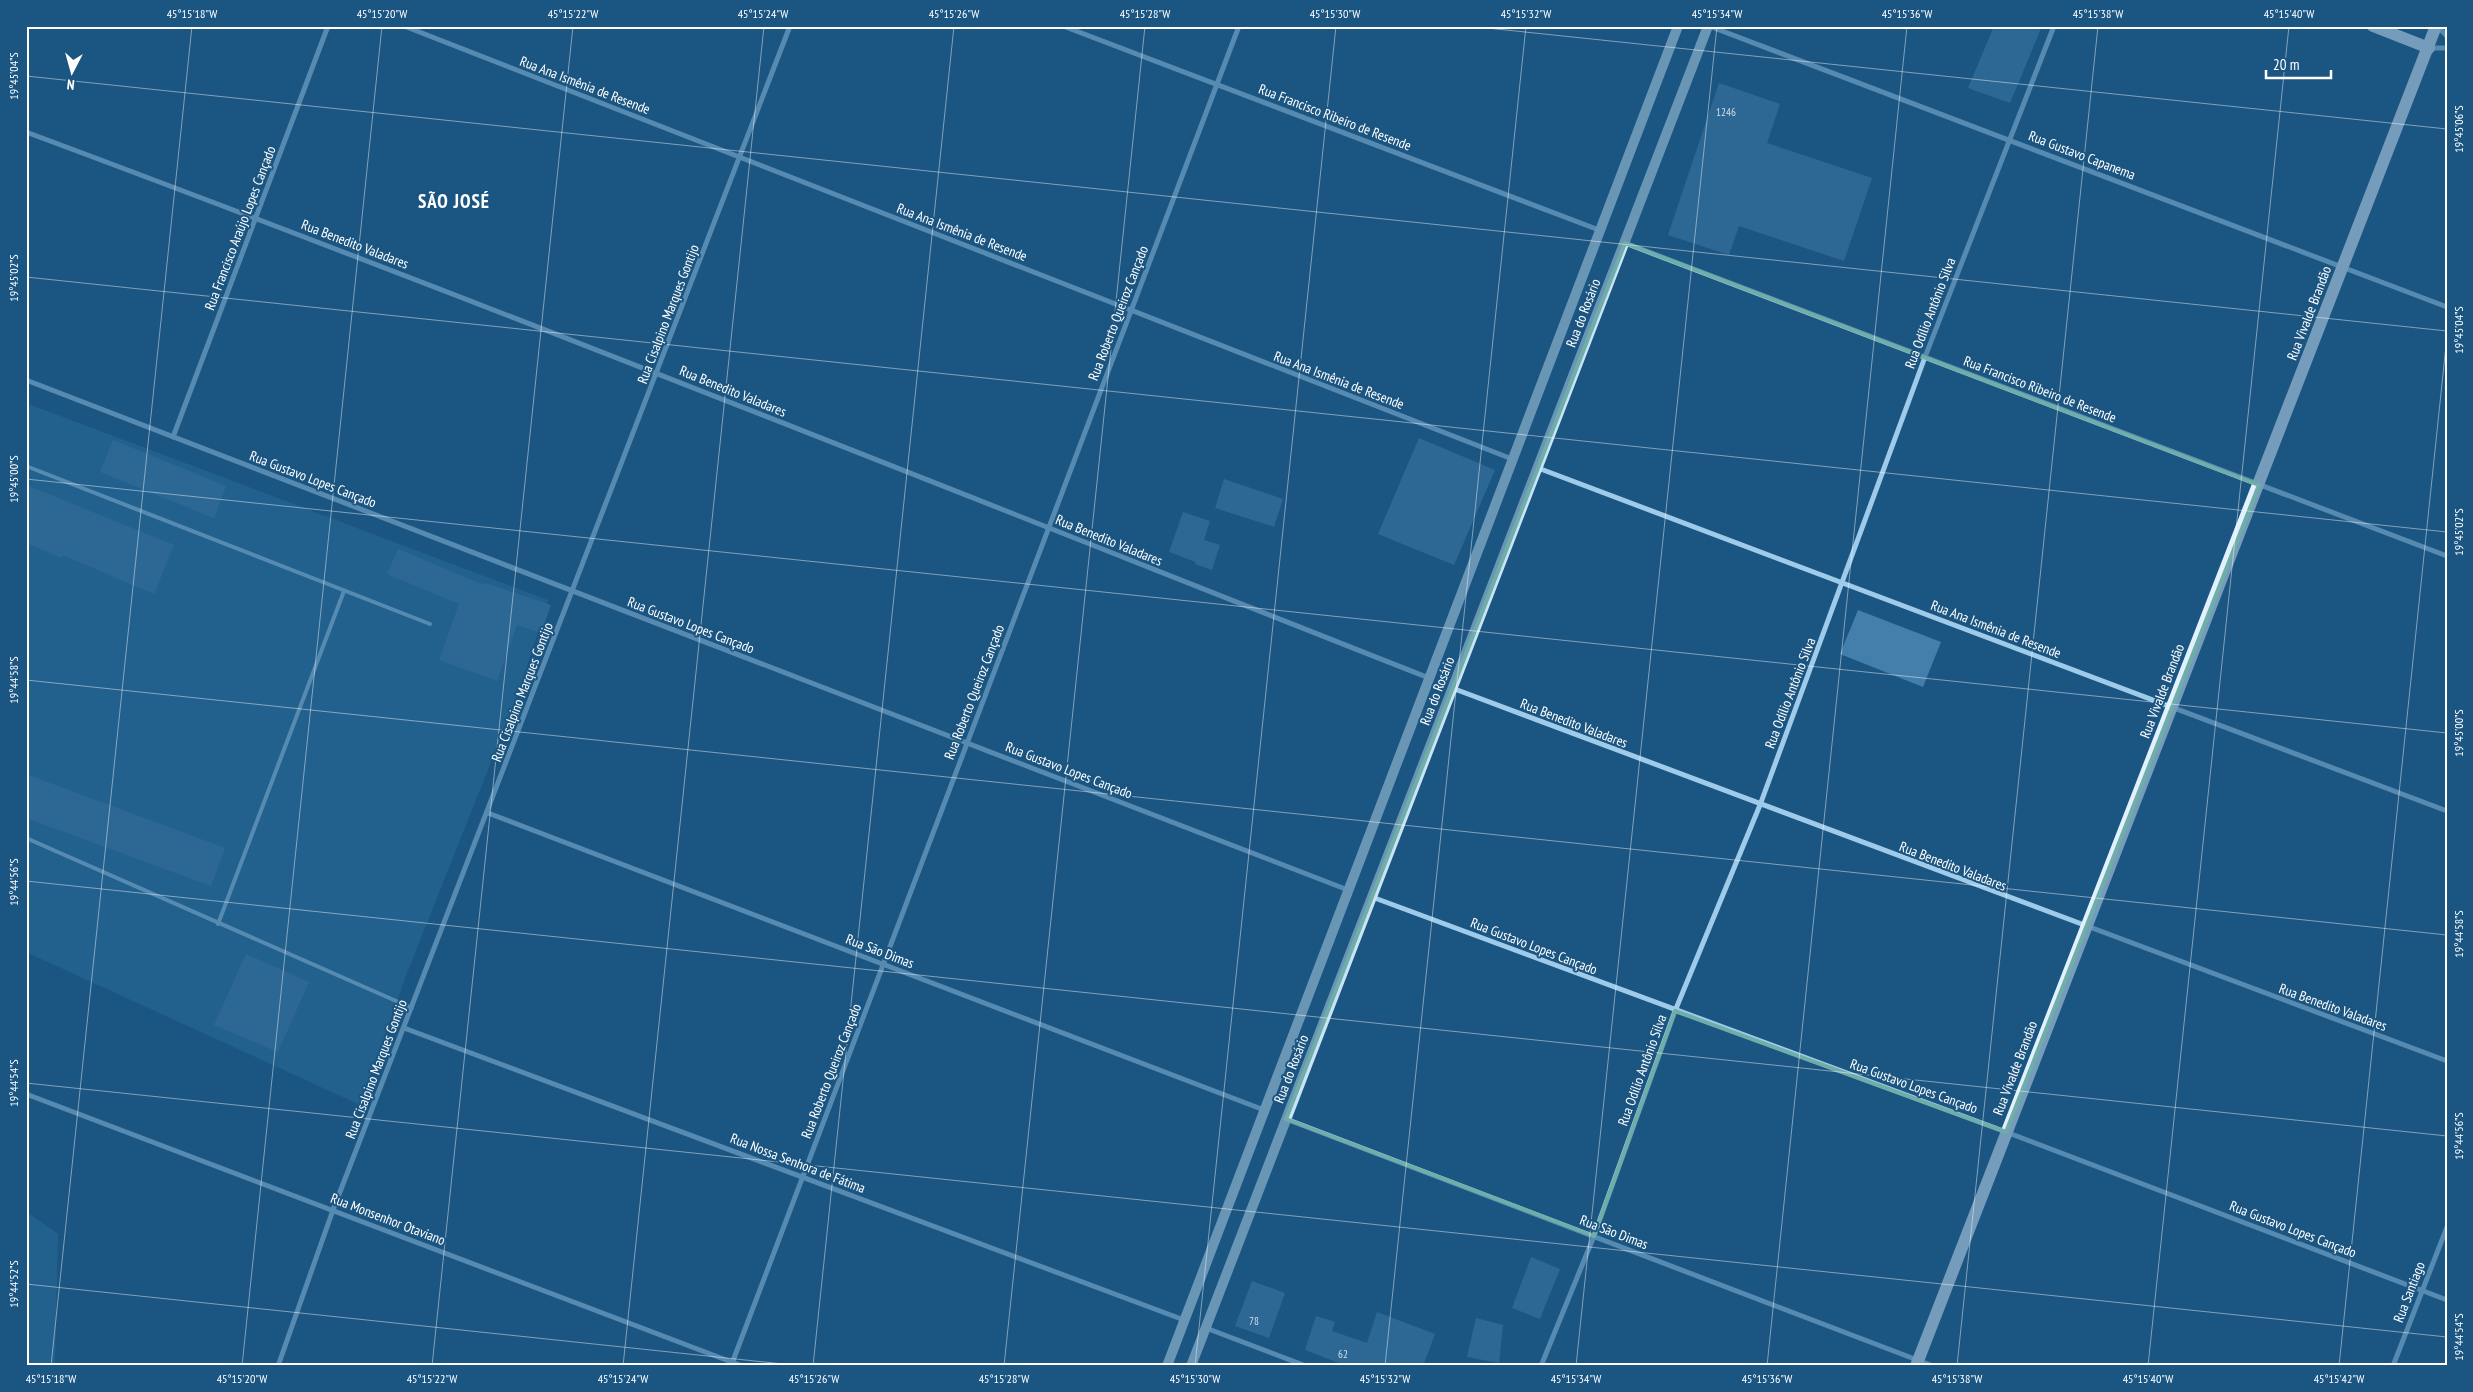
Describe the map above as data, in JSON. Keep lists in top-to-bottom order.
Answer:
{
  "streets": {
    "main road": ["Rua do Rosário", "Rua Vivalde Brandão"],
    "street": [
      "Rua Ana Ismênia de Resende",
      "Rua Francisco Ribeiro de Resende",
      "Rua Gustavo Capanema",
      "Rua Francisco Araújo Lopes Cançado",
      "Rua Benedito Valadares",
      "Rua Roberto Queiroz Cançado",
      "Rua Odílio Antônio Silva",
      "Rua Cisalpino Marques Gontijo",
      "Rua Gustavo Lopes Cançado",
      "Rua São Dimas",
      "Rua Nossa Senhora de Fátima",
      "Rua Monsenhor Otaviano",
      "Rua Santiago"
    ]
  },
  "crossings": [
    ["Rua Ana Ismênia de Resende", "Rua Roberto Queiroz Cançado"],
    ["Rua Ana Ismênia de Resende", "Rua do Rosário"],
    ["Rua Ana Ismênia de Resende", "Rua Odílio Antônio Silva"],
    ["Rua Ana Ismênia de Resende", "Rua Vivalde Brandão"],
    ["Rua Ana Ismênia de Resende", "Rua Cisalpino Marques Gontijo"],
    ["Rua Francisco Ribeiro de Resende", "Rua Roberto Queiroz Cançado"],
    ["Rua Francisco Ribeiro de Resende", "Rua do Rosário"],
    ["Rua Francisco Ribeiro de Resende", "Rua Odílio Antônio Silva"],
    ["Rua Francisco Ribeiro de Resende", "Rua Vivalde Brandão"],
    ["Rua Gustavo Capanema", "Rua do Rosário"],
    ["Rua Gustavo Capanema", "Rua Odílio Antônio Silva"],
    ["Rua Gustavo Capanema", "Rua Vivalde Brandão"],
    ["Rua Francisco Araújo Lopes Cançado", "Rua Benedito Valadares"],
    ["Rua Francisco Araújo Lopes Cançado", "Rua Gustavo Lopes Cançado"],
    ["Rua Benedito Valadares", "Rua Roberto Queiroz Cançado"],
    ["Rua Benedito Valadares", "Rua do Rosário"],
    ["Rua Benedito Valadares", "Rua Odílio Antônio Silva"],
    ["Rua Benedito Valadares", "Rua Vivalde Brandão"],
    ["Rua Benedito Valadares", "Rua Cisalpino Marques Gontijo"],
    ["Rua Roberto Queiroz Cançado", "Rua Gustavo Lopes Cançado"],
    ["Rua Roberto Queiroz Cançado", "Rua São Dimas"],
    ["Rua Roberto Queiroz Cançado", "Rua Nossa Senhora de Fátima"],
    ["Rua Roberto Queiroz Cançado", "Rua Monsenhor Otaviano"],
    ["Rua do Rosário", "Rua Gustavo Lopes Cançado"],
    ["Rua do Rosário", "Rua São Dimas"],
    ["Rua do Rosário", "Rua Nossa Senhora de Fátima"],
    ["Rua Odílio Antônio Silva", "Rua Gustavo Lopes Cançado"],
    ["Rua Odílio Antônio Silva", "Rua São Dimas"],
    ["Rua Vivalde Brandão", "Rua Gustavo Lopes Cançado"],
    ["Rua Vivalde Brandão", "Rua São Dimas"],
    ["Rua Cisalpino Marques Gontijo", "Rua Gustavo Lopes Cançado"],
    ["Rua Cisalpino Marques Gontijo", "Rua São Dimas"],
    ["Rua Cisalpino Marques Gontijo", "Rua Nossa Senhora de Fátima"],
    ["Rua Cisalpino Marques Gontijo", "Rua Monsenhor Otaviano"],
    ["Rua Gustavo Lopes Cançado", "Rua Santiago"]
  ],
  "districts": ["SÃO JOSÉ"],
  "house_numbers": ["1246", "78", "62"],
  "scale_bar": "20 m",
  "north": "bottom",
  "coordinates": [
    "45°15'18\"W",
    "45°15'20\"W",
    "45°15'22\"W",
    "45°15'24\"W",
    "45°15'26\"W",
    "45°15'28\"W",
    "45°15'30\"W",
    "45°15'32\"W",
    "45°15'34\"W",
    "45°15'36\"W",
    "45°15'38\"W",
    "45°15'40\"W",
    "19°45'04\"S",
    "19°45'06\"S",
    "19°45'02\"S",
    "19°45'00\"S",
    "19°44'58\"S",
    "19°44'56\"S",
    "19°44'54\"S",
    "19°44'52\"S",
    "45°15'42\"W"
  ]
}
